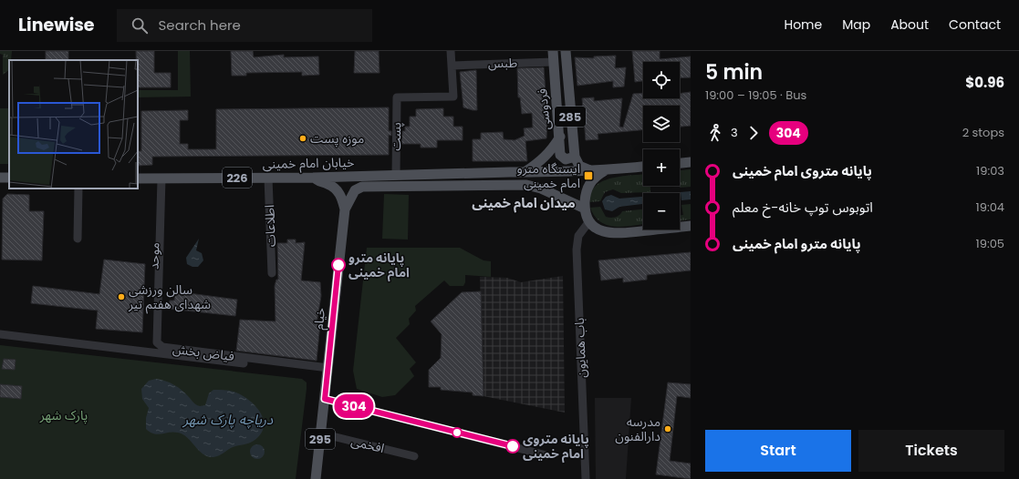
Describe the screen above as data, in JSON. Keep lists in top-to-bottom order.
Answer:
{
  "streets": {
    "main road": [
      "فردوسی",
      "285",
      "خیابان امام خمینی",
      "226",
      "خیام",
      "295"
    ],
    "street": [
      "طبس",
      "پست",
      "اطلاعات",
      "موحد",
      "باب همایون",
      "فیاض بخش",
      "افخمی"
    ]
  },
  "crossings": [
    ["طبس", "فردوسی"],
    ["طبس", "پست"],
    ["فردوسی", "خیابان امام خمینی"],
    ["فردوسی", "226"],
    ["پست", "خیابان امام خمینی"],
    ["خیابان امام خمینی", "226"],
    ["خیابان امام خمینی", "اطلاعات"],
    ["خیابان امام خمینی", "موحد"],
    ["خیابان امام خمینی", "خیام"],
    ["خیابان امام خمینی", "فیاض بخش"],
    ["موحد", "فیاض بخش"],
    ["خیام", "فیاض بخش"],
    ["خیام", "افخمی"]
  ],
  "districts": ["میدان امام خمینی"],
  "water": ["دریاچه پارک شهر"],
  "parks": ["پارک شهر"],
  "places": {
    "other": [
      "موزه پست",
      "پایانه مترو امام خمینی",
      "سالن ورزشی شهدای هفتم تیر",
      "مدرسه دارالفنون",
      "پایانه متروی امام خمینی"
    ],
    "transit": ["ایستگاه مترو امام خمینی"]
  },
  "lines": ["bus line 304"],
  "page": {
    "header": "Linewise",
    "search": "Search here",
    "nav": [
      "Home",
      "Map",
      "About",
      "Contact"
    ],
    "on_map": "304",
    "heading": ["5 min", "19:00 – 19:05 · Bus", "$0.96"],
    "map_buttons": ["+", "−"],
    "legs": ["3", "304", "2 stops"],
    "list": [
      {
        "name": "پایانه متروی امام خمینی",
        "value": "19:03"
      },
      {
        "name": "اتوبوس توپ خانه-خ معلم",
        "value": "19:04"
      },
      {
        "name": "پایانه مترو امام خمینی",
        "value": "19:05"
      }
    ],
    "buttons": ["Start", "Tickets"]
  }
}
